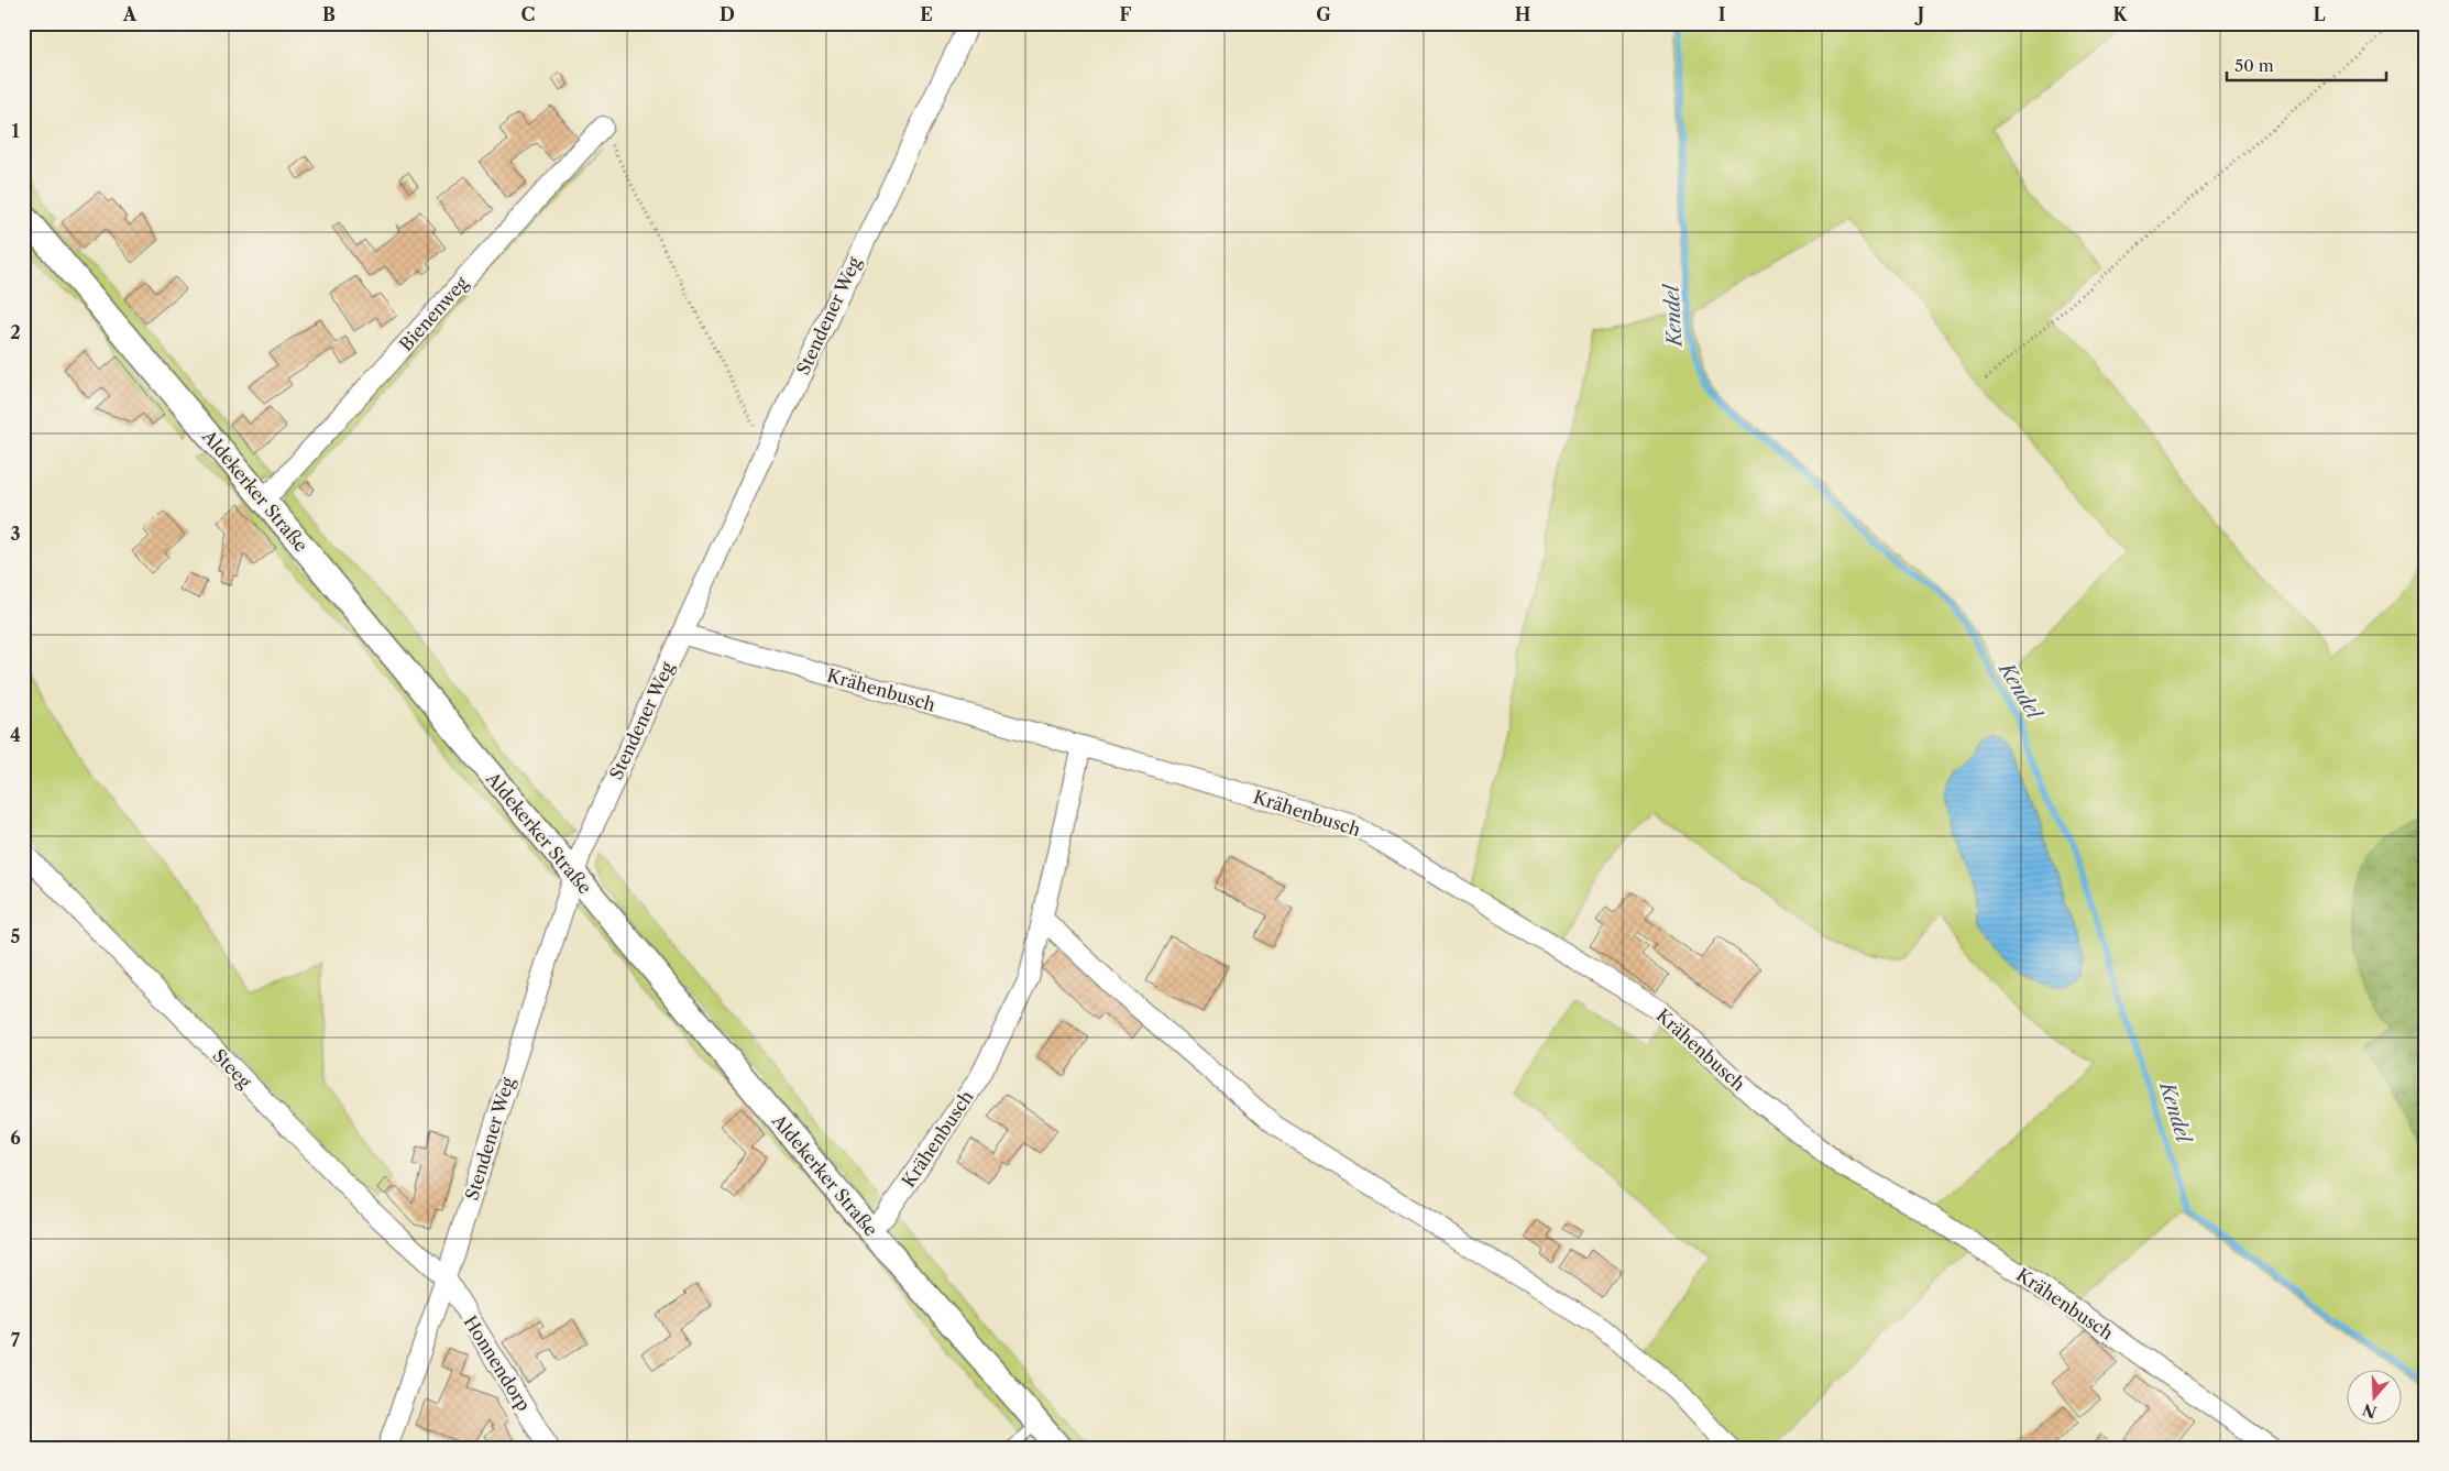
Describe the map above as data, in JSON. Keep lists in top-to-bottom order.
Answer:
{
  "streets": {
    "street": [
      "Bienenweg",
      "Stendener Weg",
      "Aldekerker Straße",
      "Krähenbusch",
      "Steeg",
      "Honnendorp"
    ]
  },
  "crossings": [
    ["Bienenweg", "Aldekerker Straße"],
    ["Stendener Weg", "Aldekerker Straße"],
    ["Stendener Weg", "Krähenbusch"],
    ["Stendener Weg", "Steeg"],
    ["Stendener Weg", "Honnendorp"],
    ["Aldekerker Straße", "Krähenbusch"],
    ["Steeg", "Honnendorp"]
  ],
  "water": ["Kendel"],
  "scale_bar": "50 m",
  "north": "bottom",
  "grid": {
    "columns": [
      "A",
      "B",
      "C",
      "D",
      "E",
      "F",
      "G",
      "H",
      "I",
      "J",
      "K",
      "L"
    ],
    "rows": [
      "1",
      "2",
      "3",
      "4",
      "5",
      "6",
      "7"
    ]
  }
}
